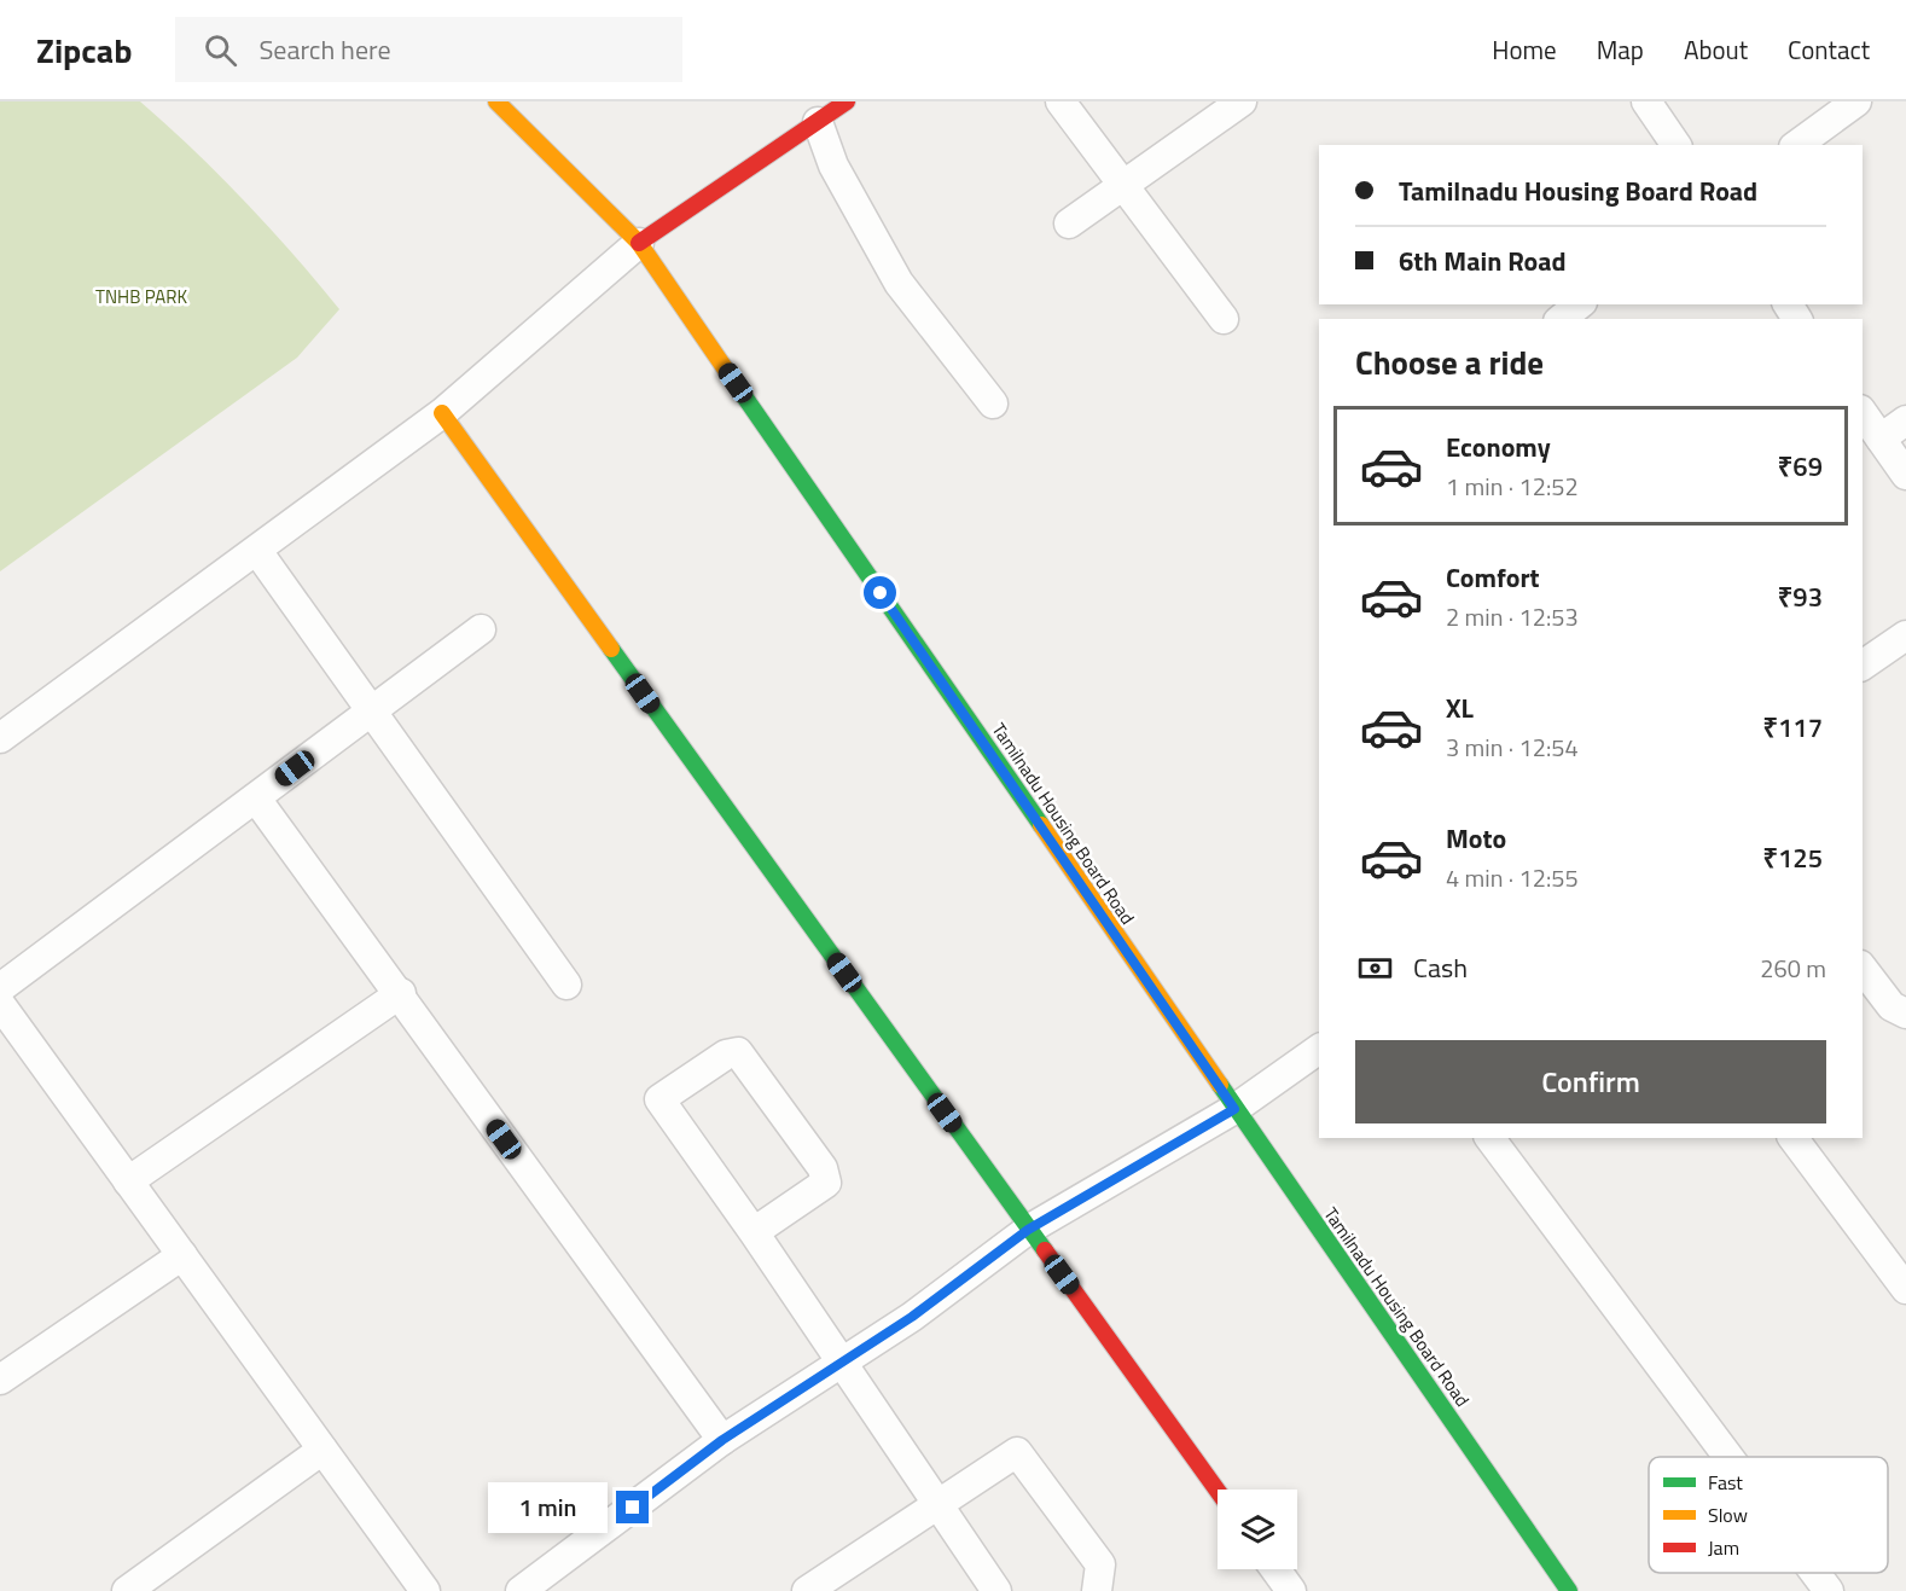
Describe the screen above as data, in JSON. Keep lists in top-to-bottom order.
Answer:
{
  "streets": {
    "street": ["Tamilnadu Housing Board Road"]
  },
  "parks": ["TNHB PARK"],
  "legend": ["Fast", "Slow", "Jam"],
  "page": {
    "header": "Zipcab",
    "search": "Search here",
    "nav": [
      "Home",
      "Map",
      "About",
      "Contact"
    ],
    "banner": ["Tamilnadu Housing Board Road", "6th Main Road"],
    "heading": "Choose a ride",
    "list": [
      {
        "name": "Economy",
        "note": "1 min · 12:52",
        "value": "₹69"
      },
      {
        "name": "Comfort",
        "note": "2 min · 12:53",
        "value": "₹93"
      },
      {
        "name": "XL",
        "note": "3 min · 12:54",
        "value": "₹117"
      },
      {
        "name": "Moto",
        "note": "4 min · 12:55",
        "value": "₹125"
      }
    ],
    "pay": ["Cash", "260 m"],
    "buttons": "Confirm",
    "bubble": "1 min"
  }
}
